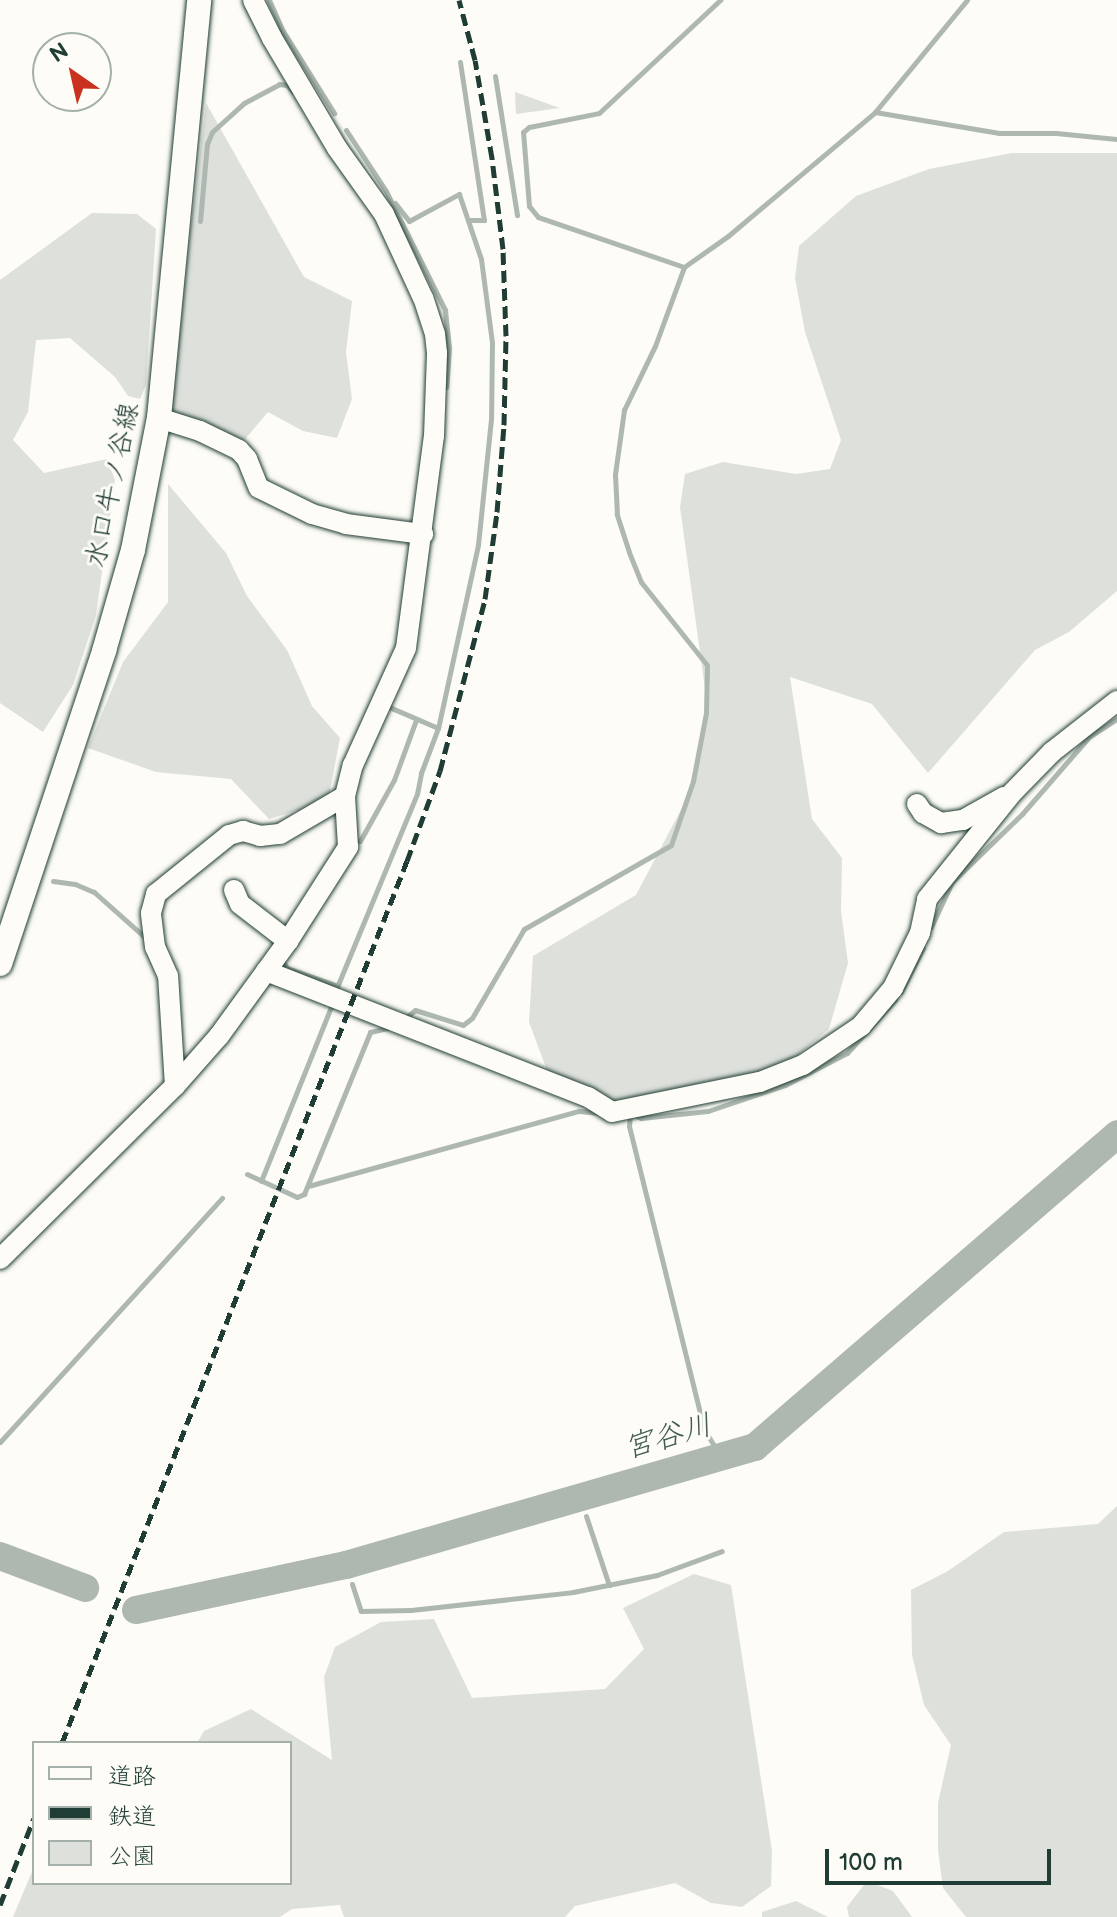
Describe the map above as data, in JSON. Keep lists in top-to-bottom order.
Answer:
{
  "streets": {
    "main road": ["水口牛ノ谷線"]
  },
  "water": ["宮谷川"],
  "legend": ["道路", "鉄道", "公園"],
  "scale_bar": "100 m",
  "north": "top left"
}
